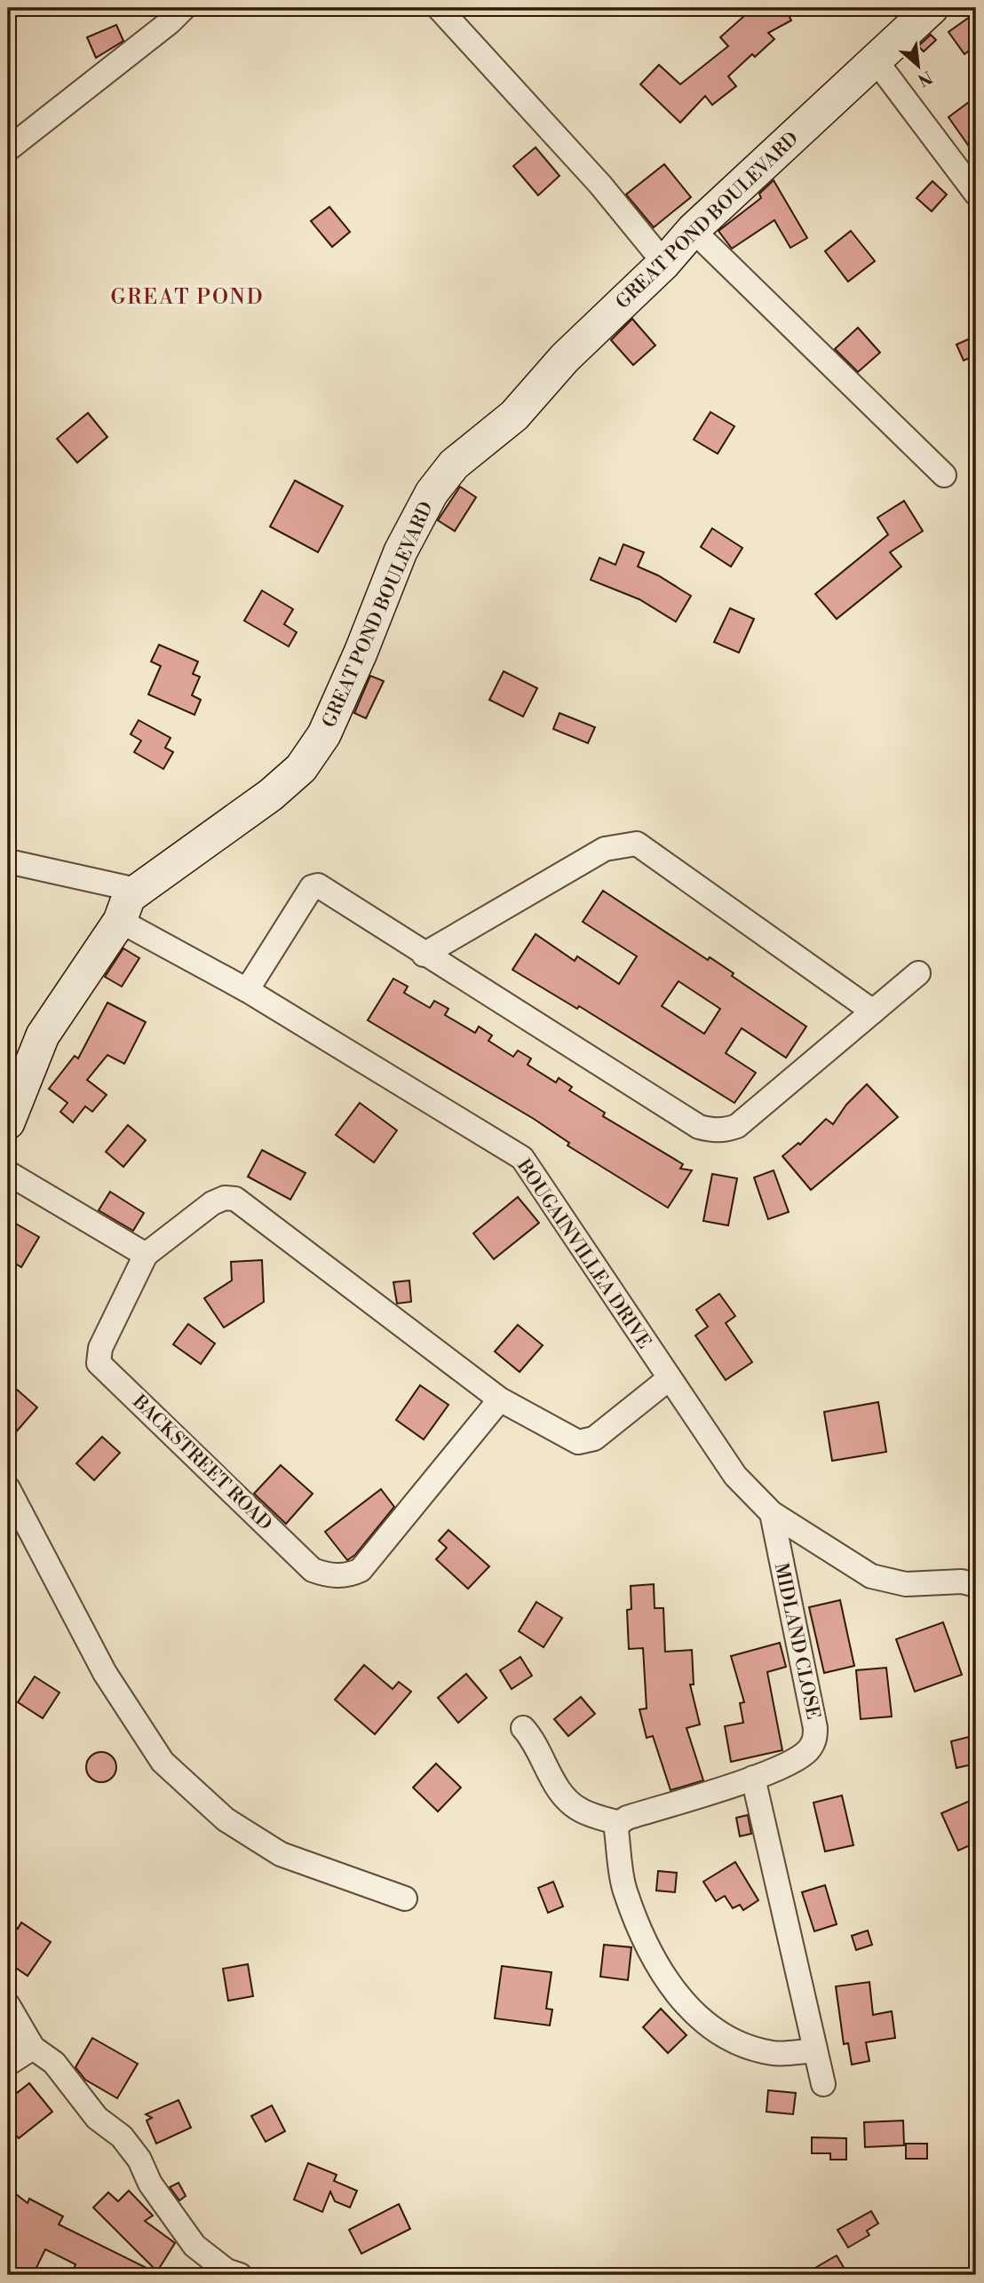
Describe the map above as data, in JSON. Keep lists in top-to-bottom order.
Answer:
{
  "streets": {
    "street": [
      "GREAT POND BOULEVARD",
      "BOUGAINVILLEA DRIVE",
      "BACKSTREET ROAD",
      "MIDLAND CLOSE"
    ]
  },
  "crossings": [
    ["GREAT POND BOULEVARD", "BOUGAINVILLEA DRIVE"],
    ["BOUGAINVILLEA DRIVE", "MIDLAND CLOSE"]
  ],
  "districts": ["GREAT POND"],
  "north": "bottom right"
}
